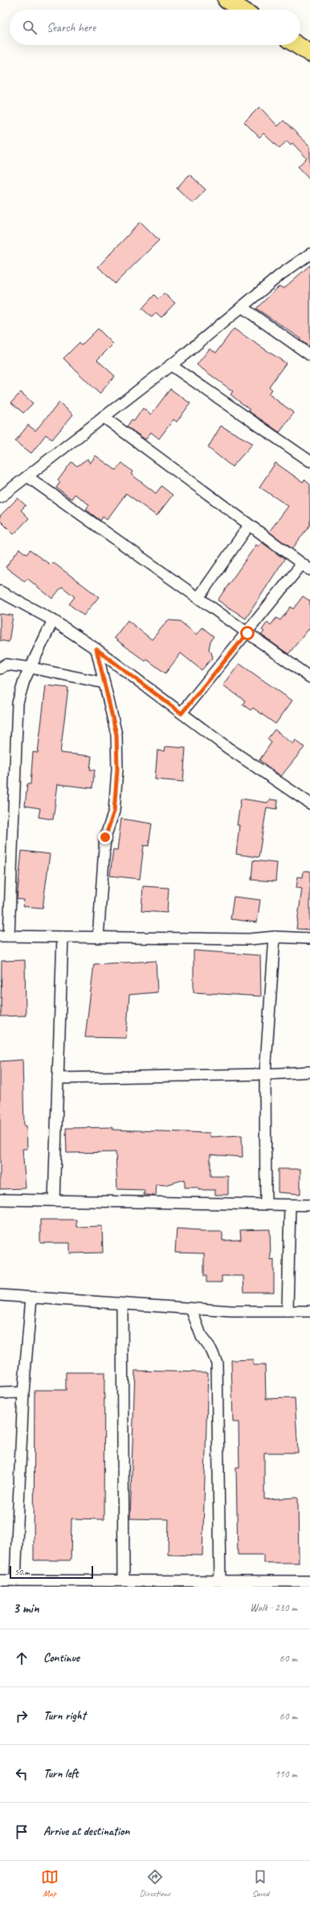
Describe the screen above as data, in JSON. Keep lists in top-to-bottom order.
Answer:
{
  "scale_bar": "50 m",
  "page": {
    "search": "Search here",
    "scale": "50 m",
    "heading": ["3 min", "Walk · 230 m"],
    "list": [
      ["Continue", "60 m"],
      ["Turn right", "60 m"],
      ["Turn left", "110 m"],
      "Arrive at destination"
    ],
    "nav": ["Map", "Directions", "Saved"]
  }
}
